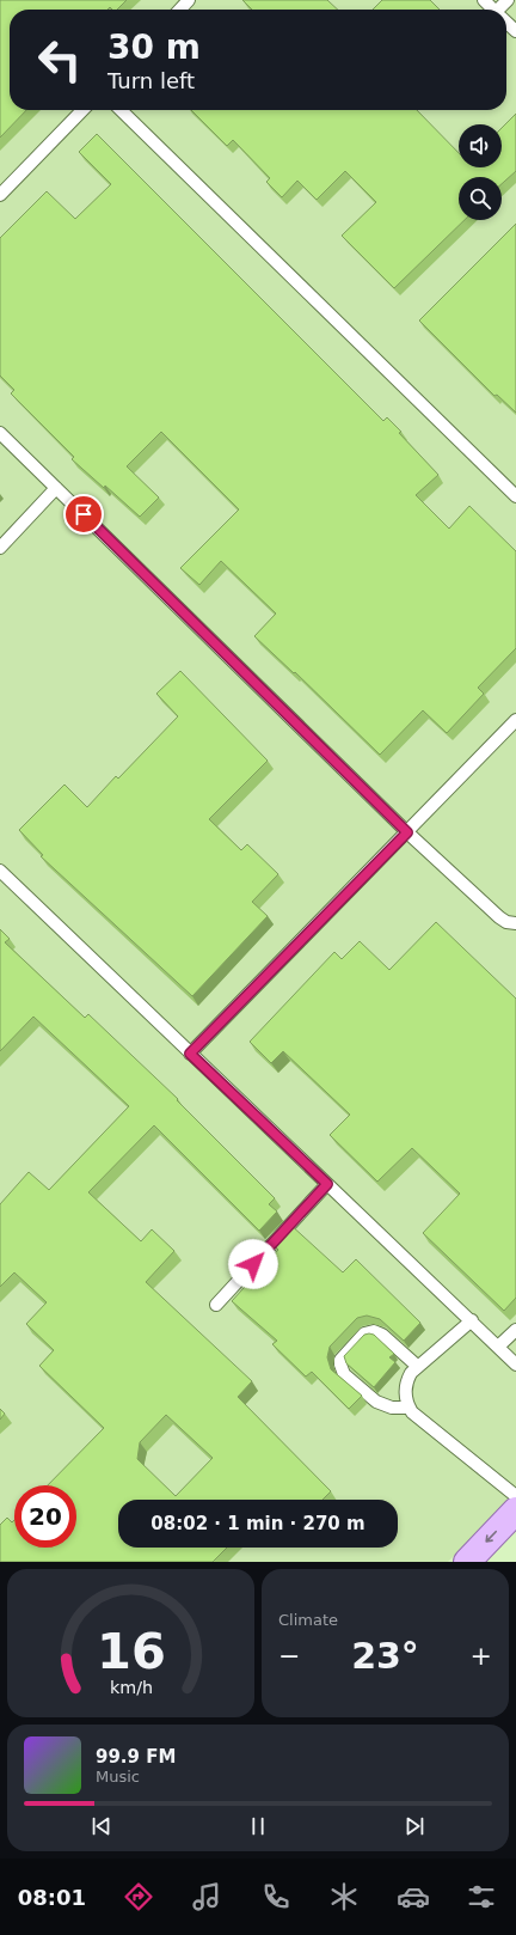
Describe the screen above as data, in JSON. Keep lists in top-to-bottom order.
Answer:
{
  "page": {
    "turn": ["30 m", "Turn left"],
    "limit": "20",
    "trip": "08:02 · 1 min · 270 m",
    "tile": "Climate",
    "heat": ["−", "23°", "+"],
    "song": ["99.9 FM", "Music"],
    "tabs": "08:01",
    "gauge": ["16", "km/h"]
  }
}
